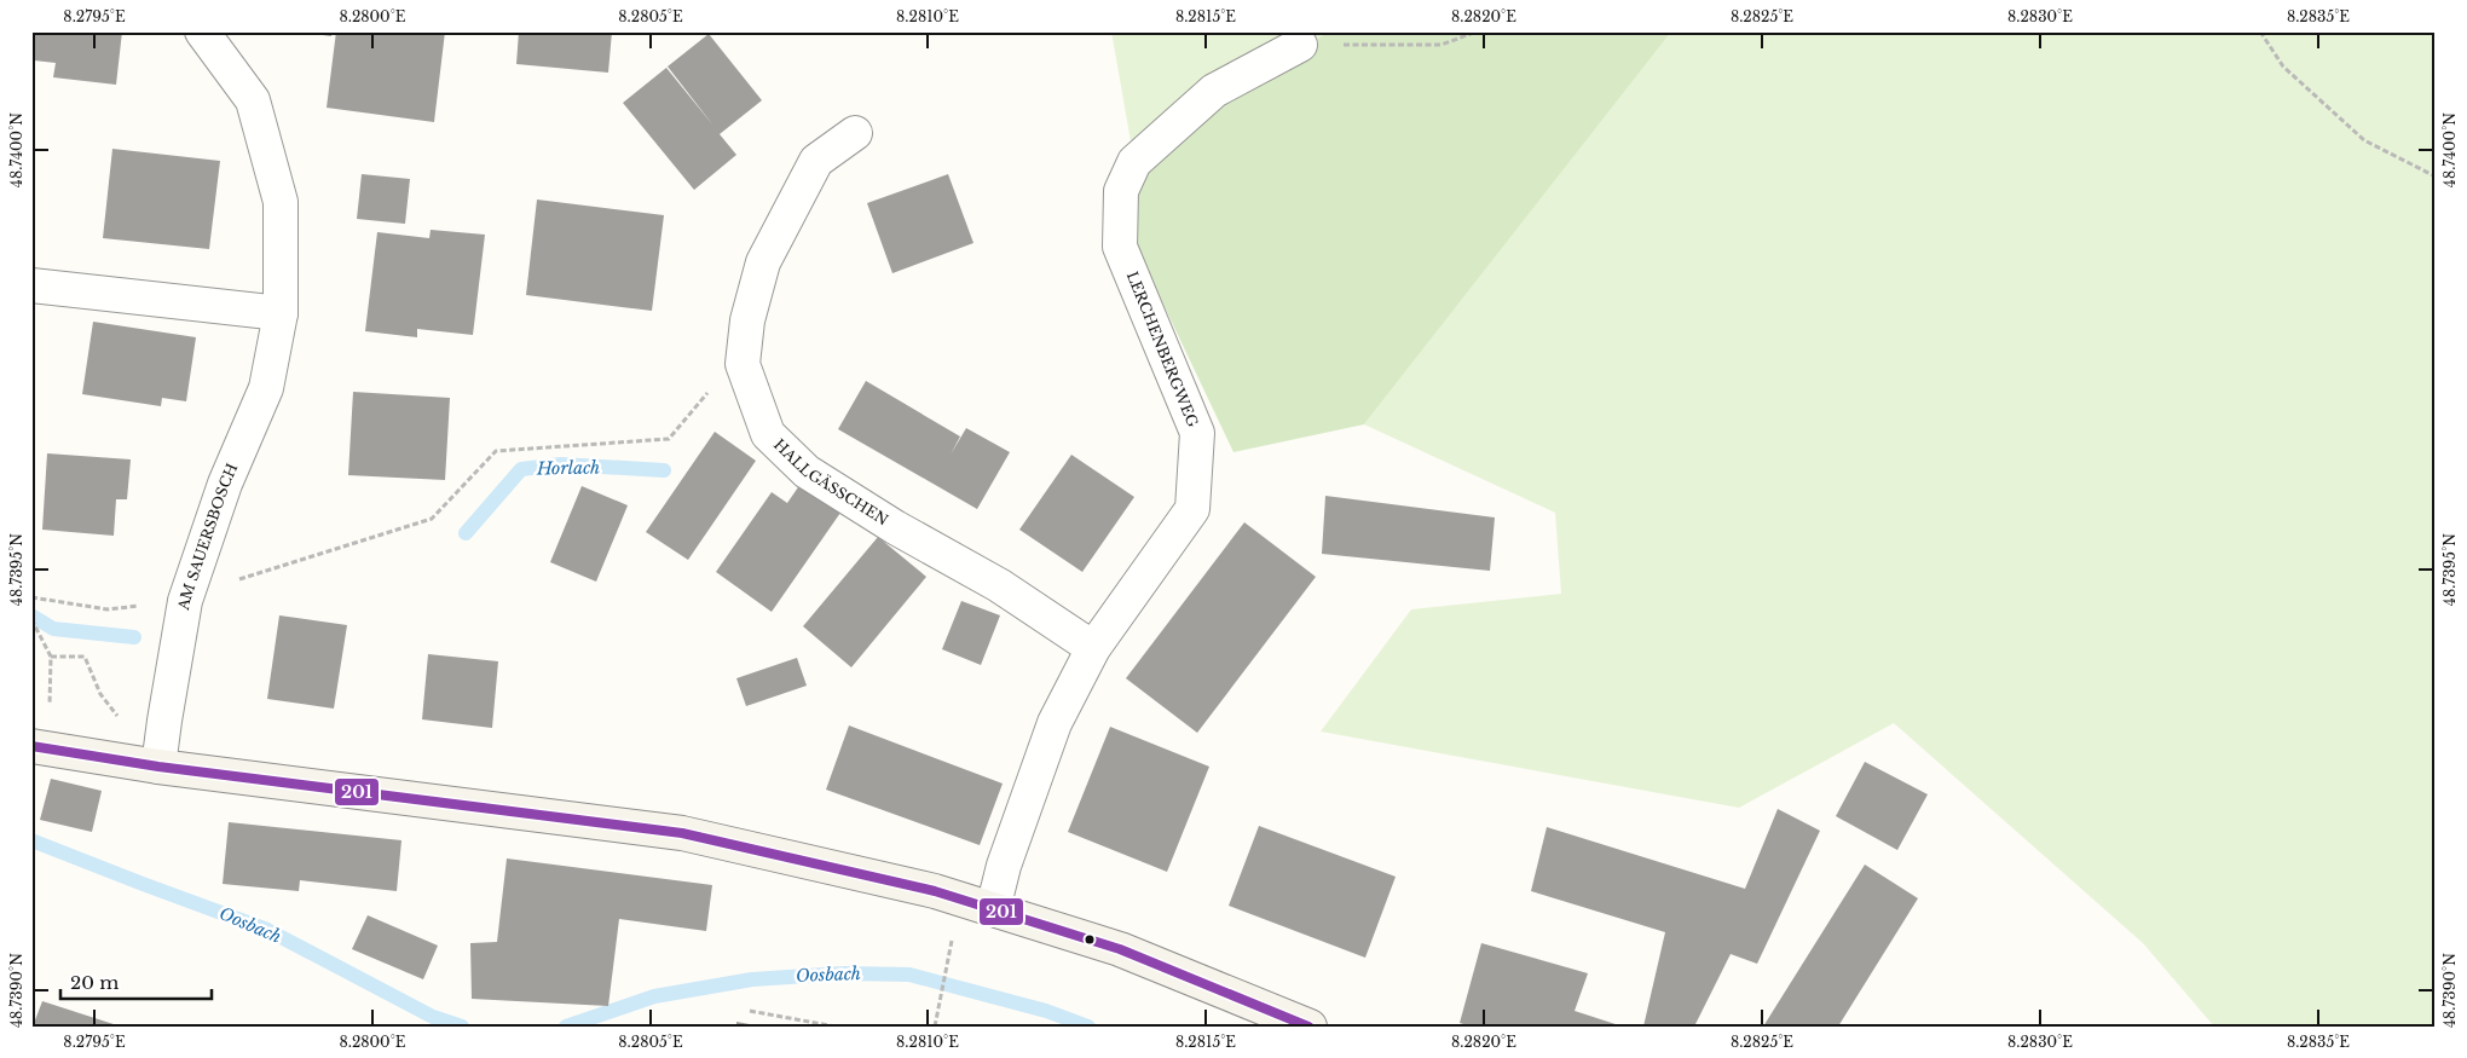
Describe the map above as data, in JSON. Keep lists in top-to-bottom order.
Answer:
{
  "streets": {
    "street": ["LERCHENBERGWEG", "HALLGÄSSCHEN", "AM SAUERSBOSCH"]
  },
  "crossings": [
    ["LERCHENBERGWEG", "HALLGÄSSCHEN"]
  ],
  "water": ["Horlach", "Oosbach"],
  "lines": ["transit line 201"],
  "scale_bar": "20 m",
  "coordinates": [
    "8.2795°E",
    "8.2800°E",
    "8.2805°E",
    "8.2810°E",
    "8.2815°E",
    "8.2820°E",
    "8.2825°E",
    "8.2830°E",
    "8.2835°E",
    "48.7400°N",
    "48.7395°N",
    "48.7390°N"
  ]
}
